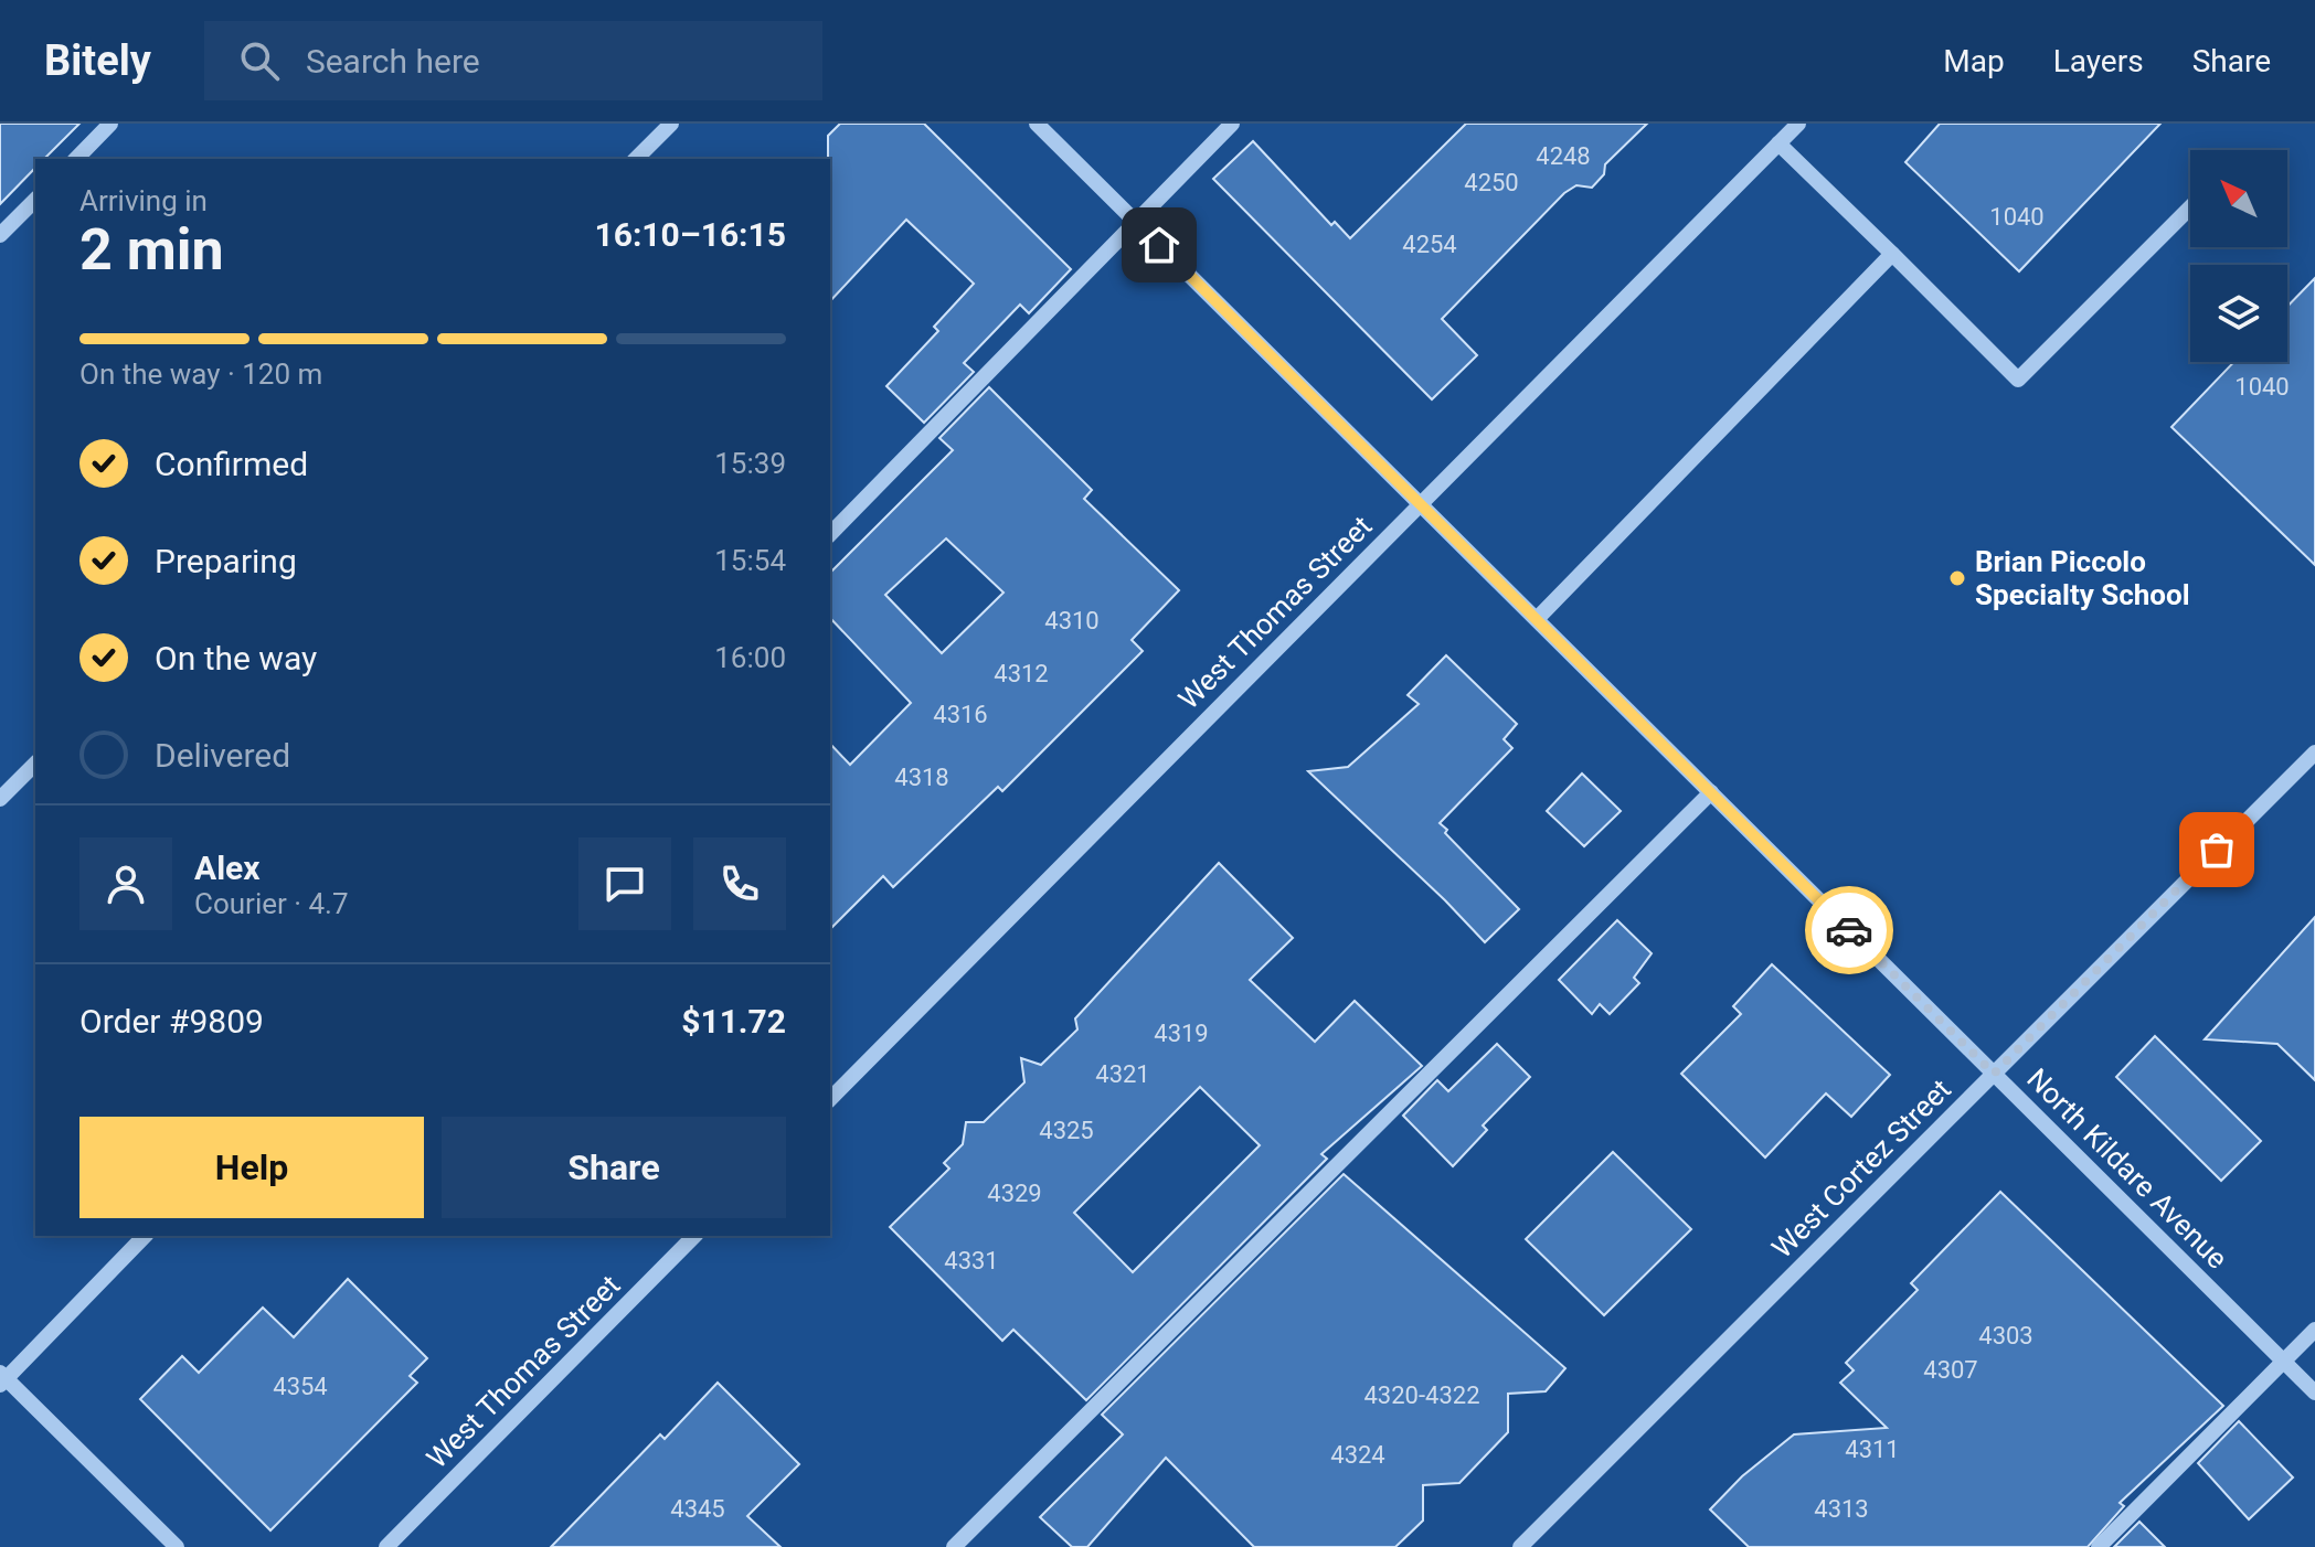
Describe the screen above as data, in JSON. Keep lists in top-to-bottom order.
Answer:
{
  "streets": {
    "street": ["West Thomas Street", "West Cortez Street", "North Kildare Avenue"]
  },
  "crossings": [
    ["West Thomas Street", "North Kildare Avenue"],
    ["West Cortez Street", "North Kildare Avenue"]
  ],
  "places": ["Brian Piccolo Specialty School"],
  "house_numbers": [
    "4248",
    "4250",
    "1040",
    "4254",
    "1040",
    "4310",
    "4312",
    "4316",
    "4318",
    "4319",
    "4321",
    "4325",
    "4329",
    "4331",
    "4303",
    "4307",
    "4354",
    "4320-4322",
    "4311",
    "4324",
    "4345",
    "4313"
  ],
  "north": "top left",
  "page": {
    "header": "Bitely",
    "search": "Search here",
    "nav": ["Map", "Layers", "Share"],
    "heading": ["2 min", "Arriving in", "16:10–16:15"],
    "panel": [
      "Alex",
      "Courier · 4.7",
      "Order #9809",
      "$11.72"
    ],
    "bar": "On the way · 120 m",
    "list": [
      ["Confirmed", "15:39"],
      ["Preparing", "15:54"],
      ["On the way", "16:00"],
      "Delivered"
    ],
    "buttons": ["Help", "Share"]
  }
}
